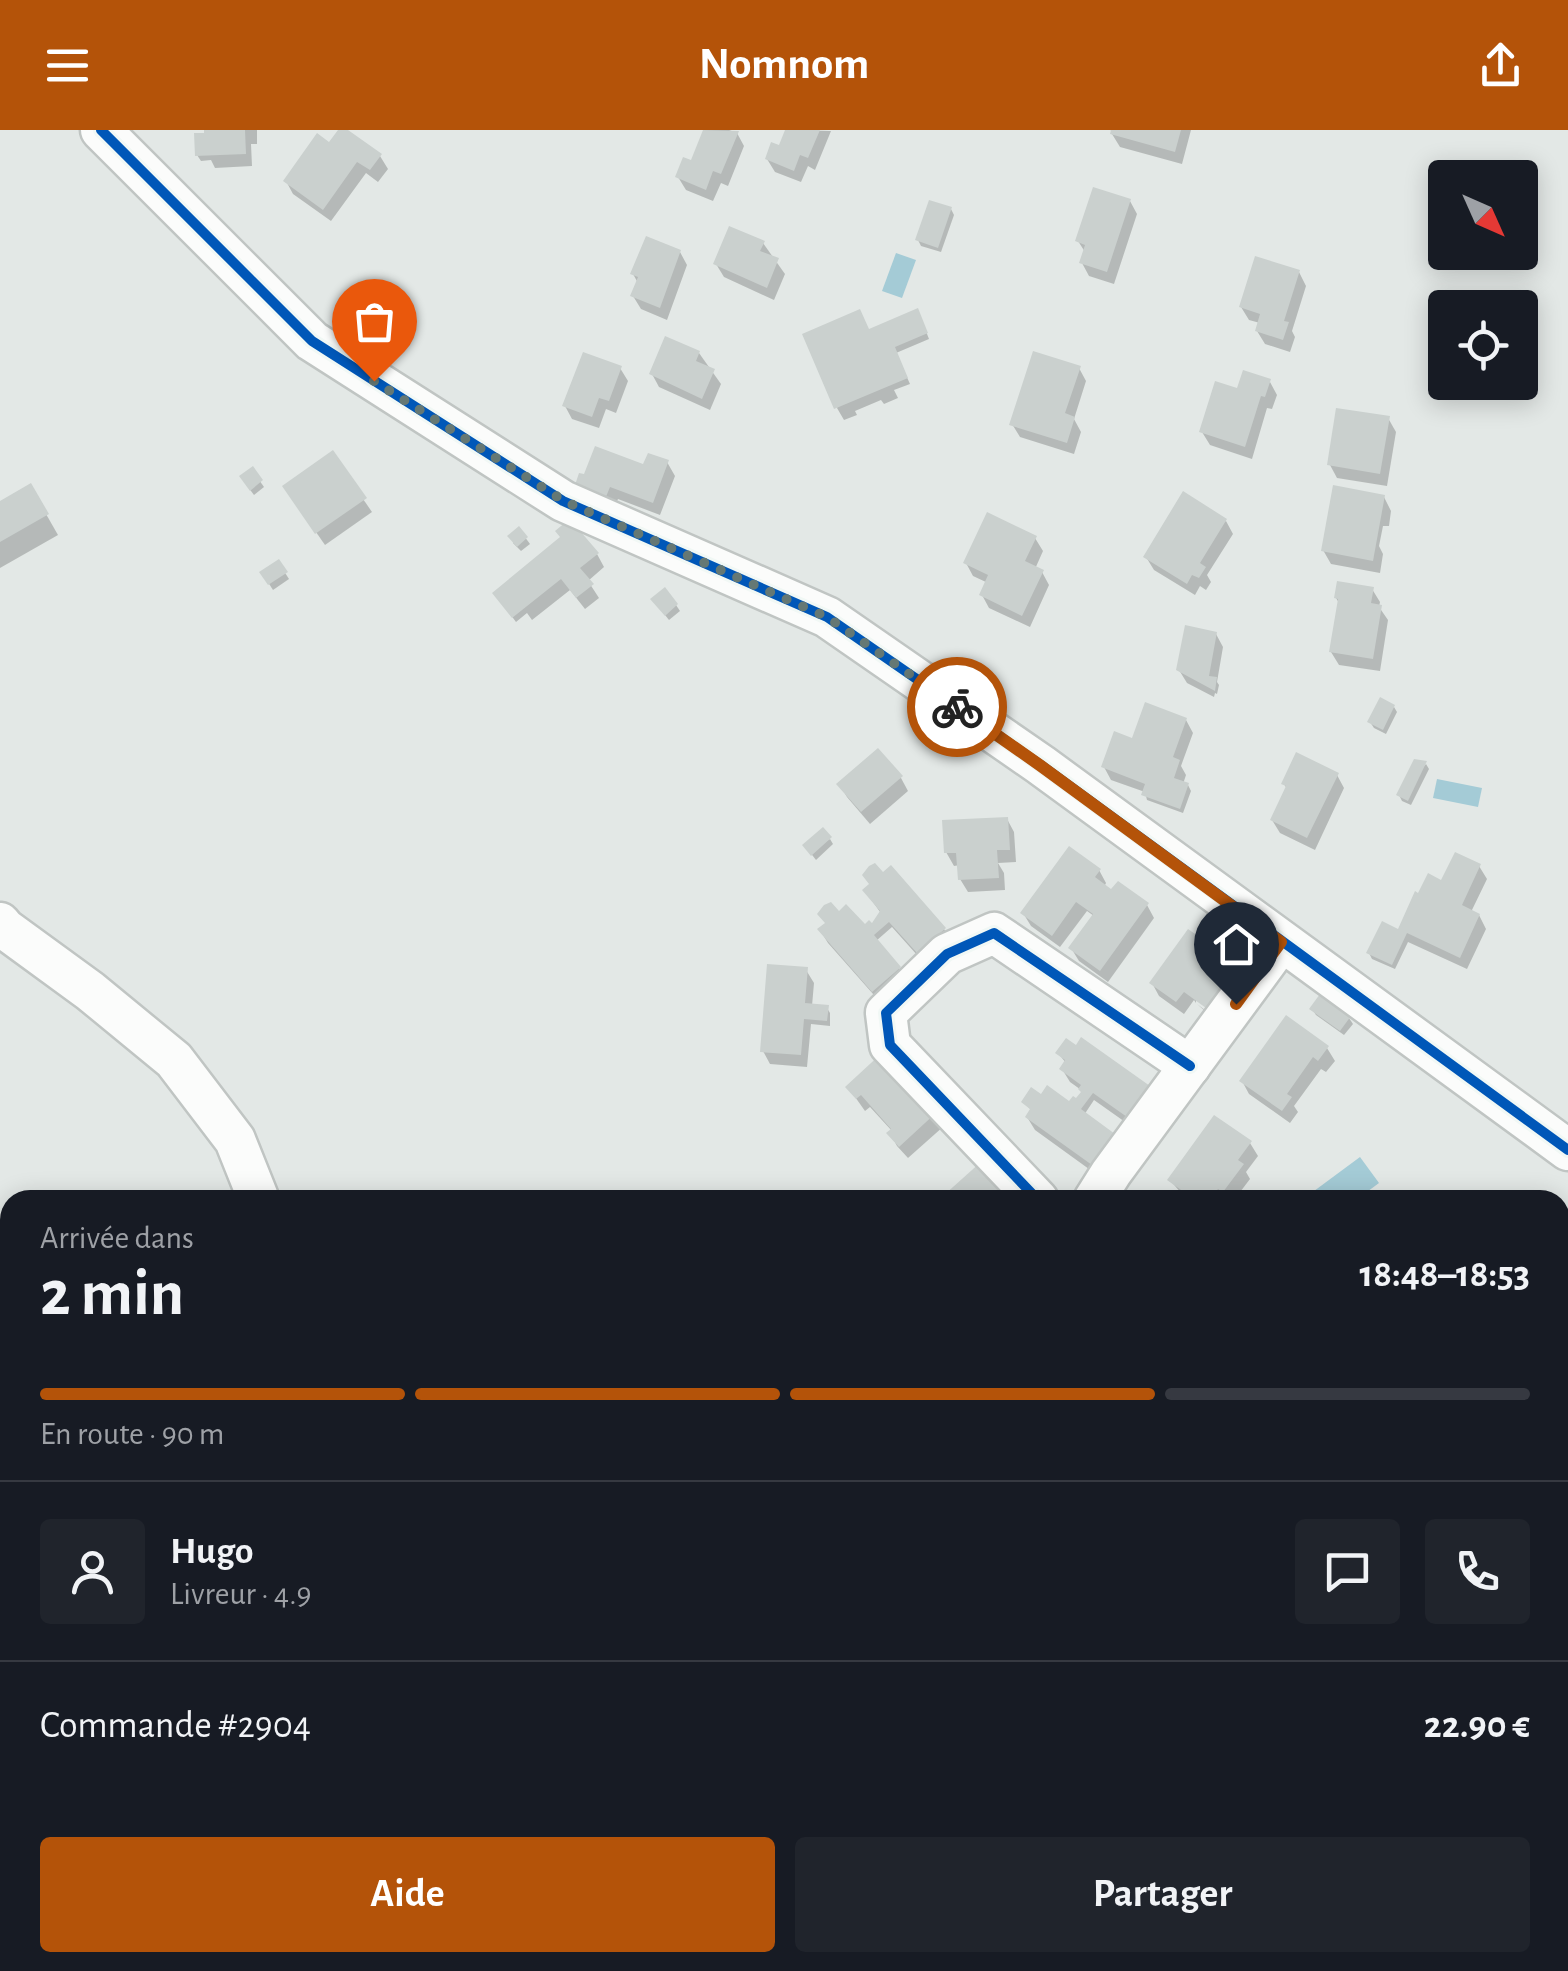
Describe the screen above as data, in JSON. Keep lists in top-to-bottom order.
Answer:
{
  "north": "bottom right",
  "page": {
    "header": "Nomnom",
    "heading": ["2 min", "Arrivée dans", "18:48–18:53"],
    "panel": [
      "Hugo",
      "Livreur · 4.9",
      "Commande #2904",
      "22.90 €"
    ],
    "bar": "En route · 90 m",
    "buttons": ["Aide", "Partager"]
  }
}
